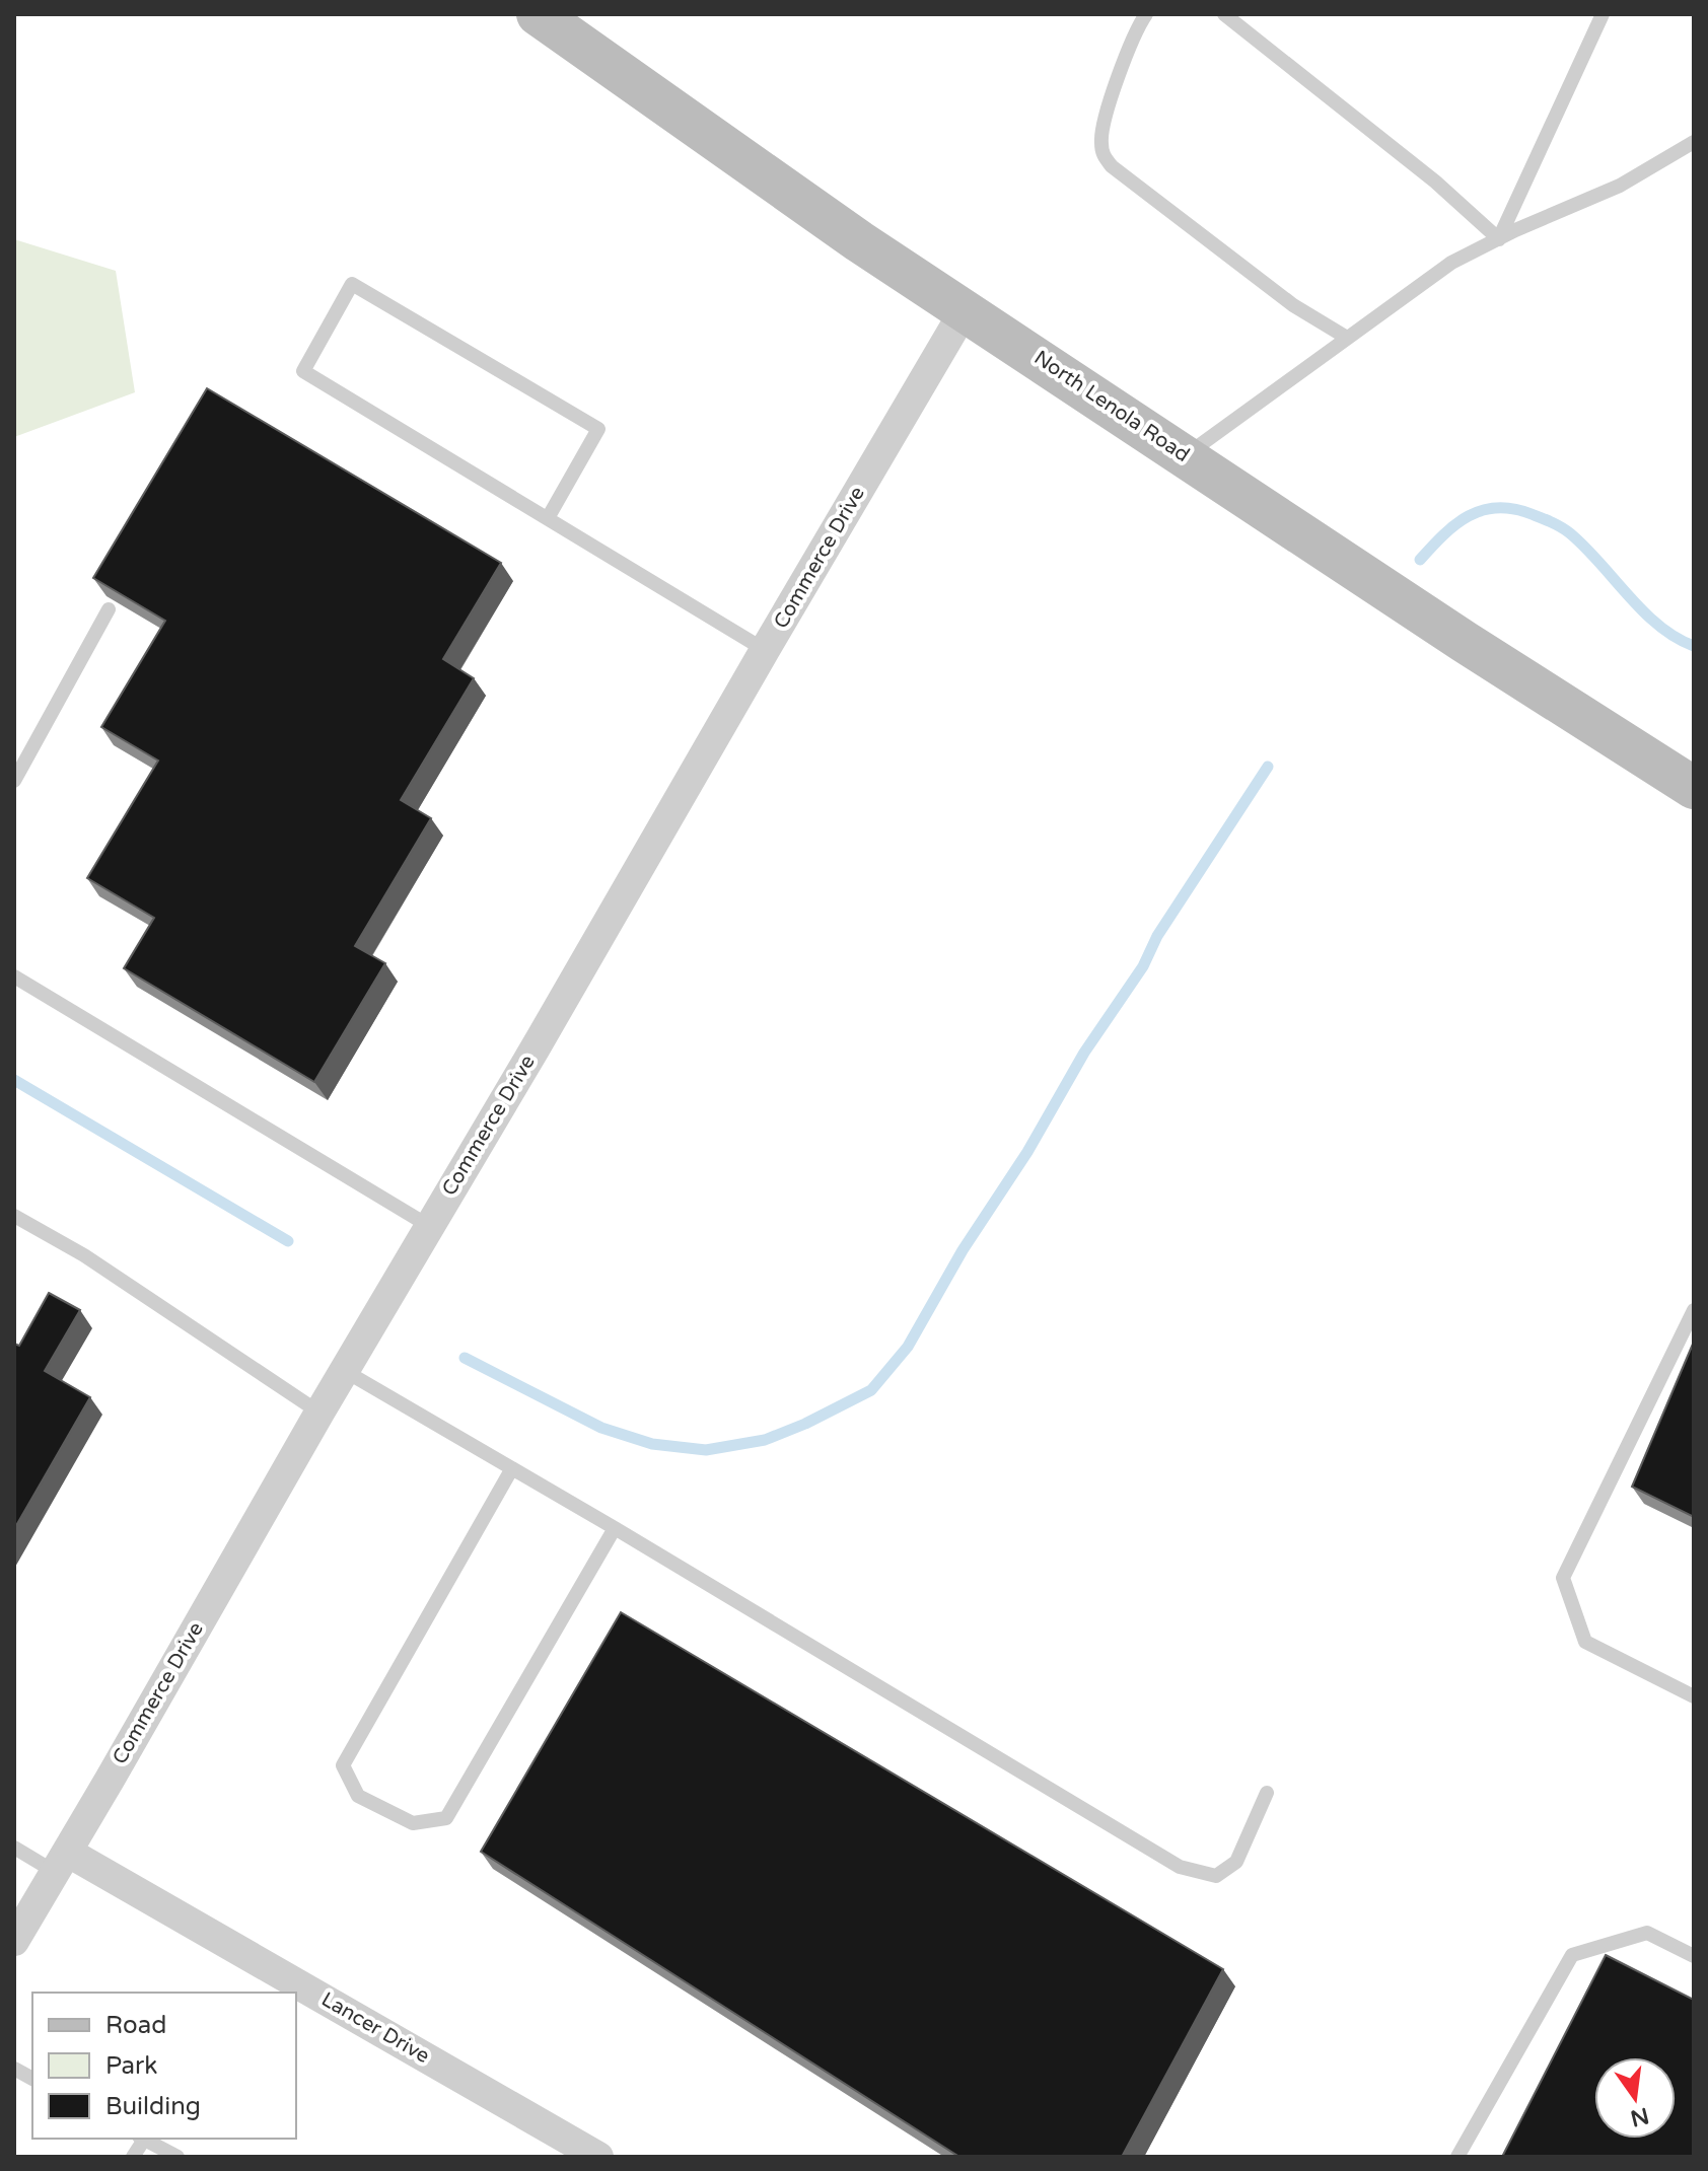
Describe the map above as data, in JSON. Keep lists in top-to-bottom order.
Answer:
{
  "streets": {
    "main road": ["North Lenola Road"],
    "street": ["Commerce Drive", "Lancer Drive"]
  },
  "crossings": [
    ["North Lenola Road", "Commerce Drive"],
    ["Commerce Drive", "Lancer Drive"]
  ],
  "legend": ["Road", "Park", "Building"],
  "north": "bottom"
}
